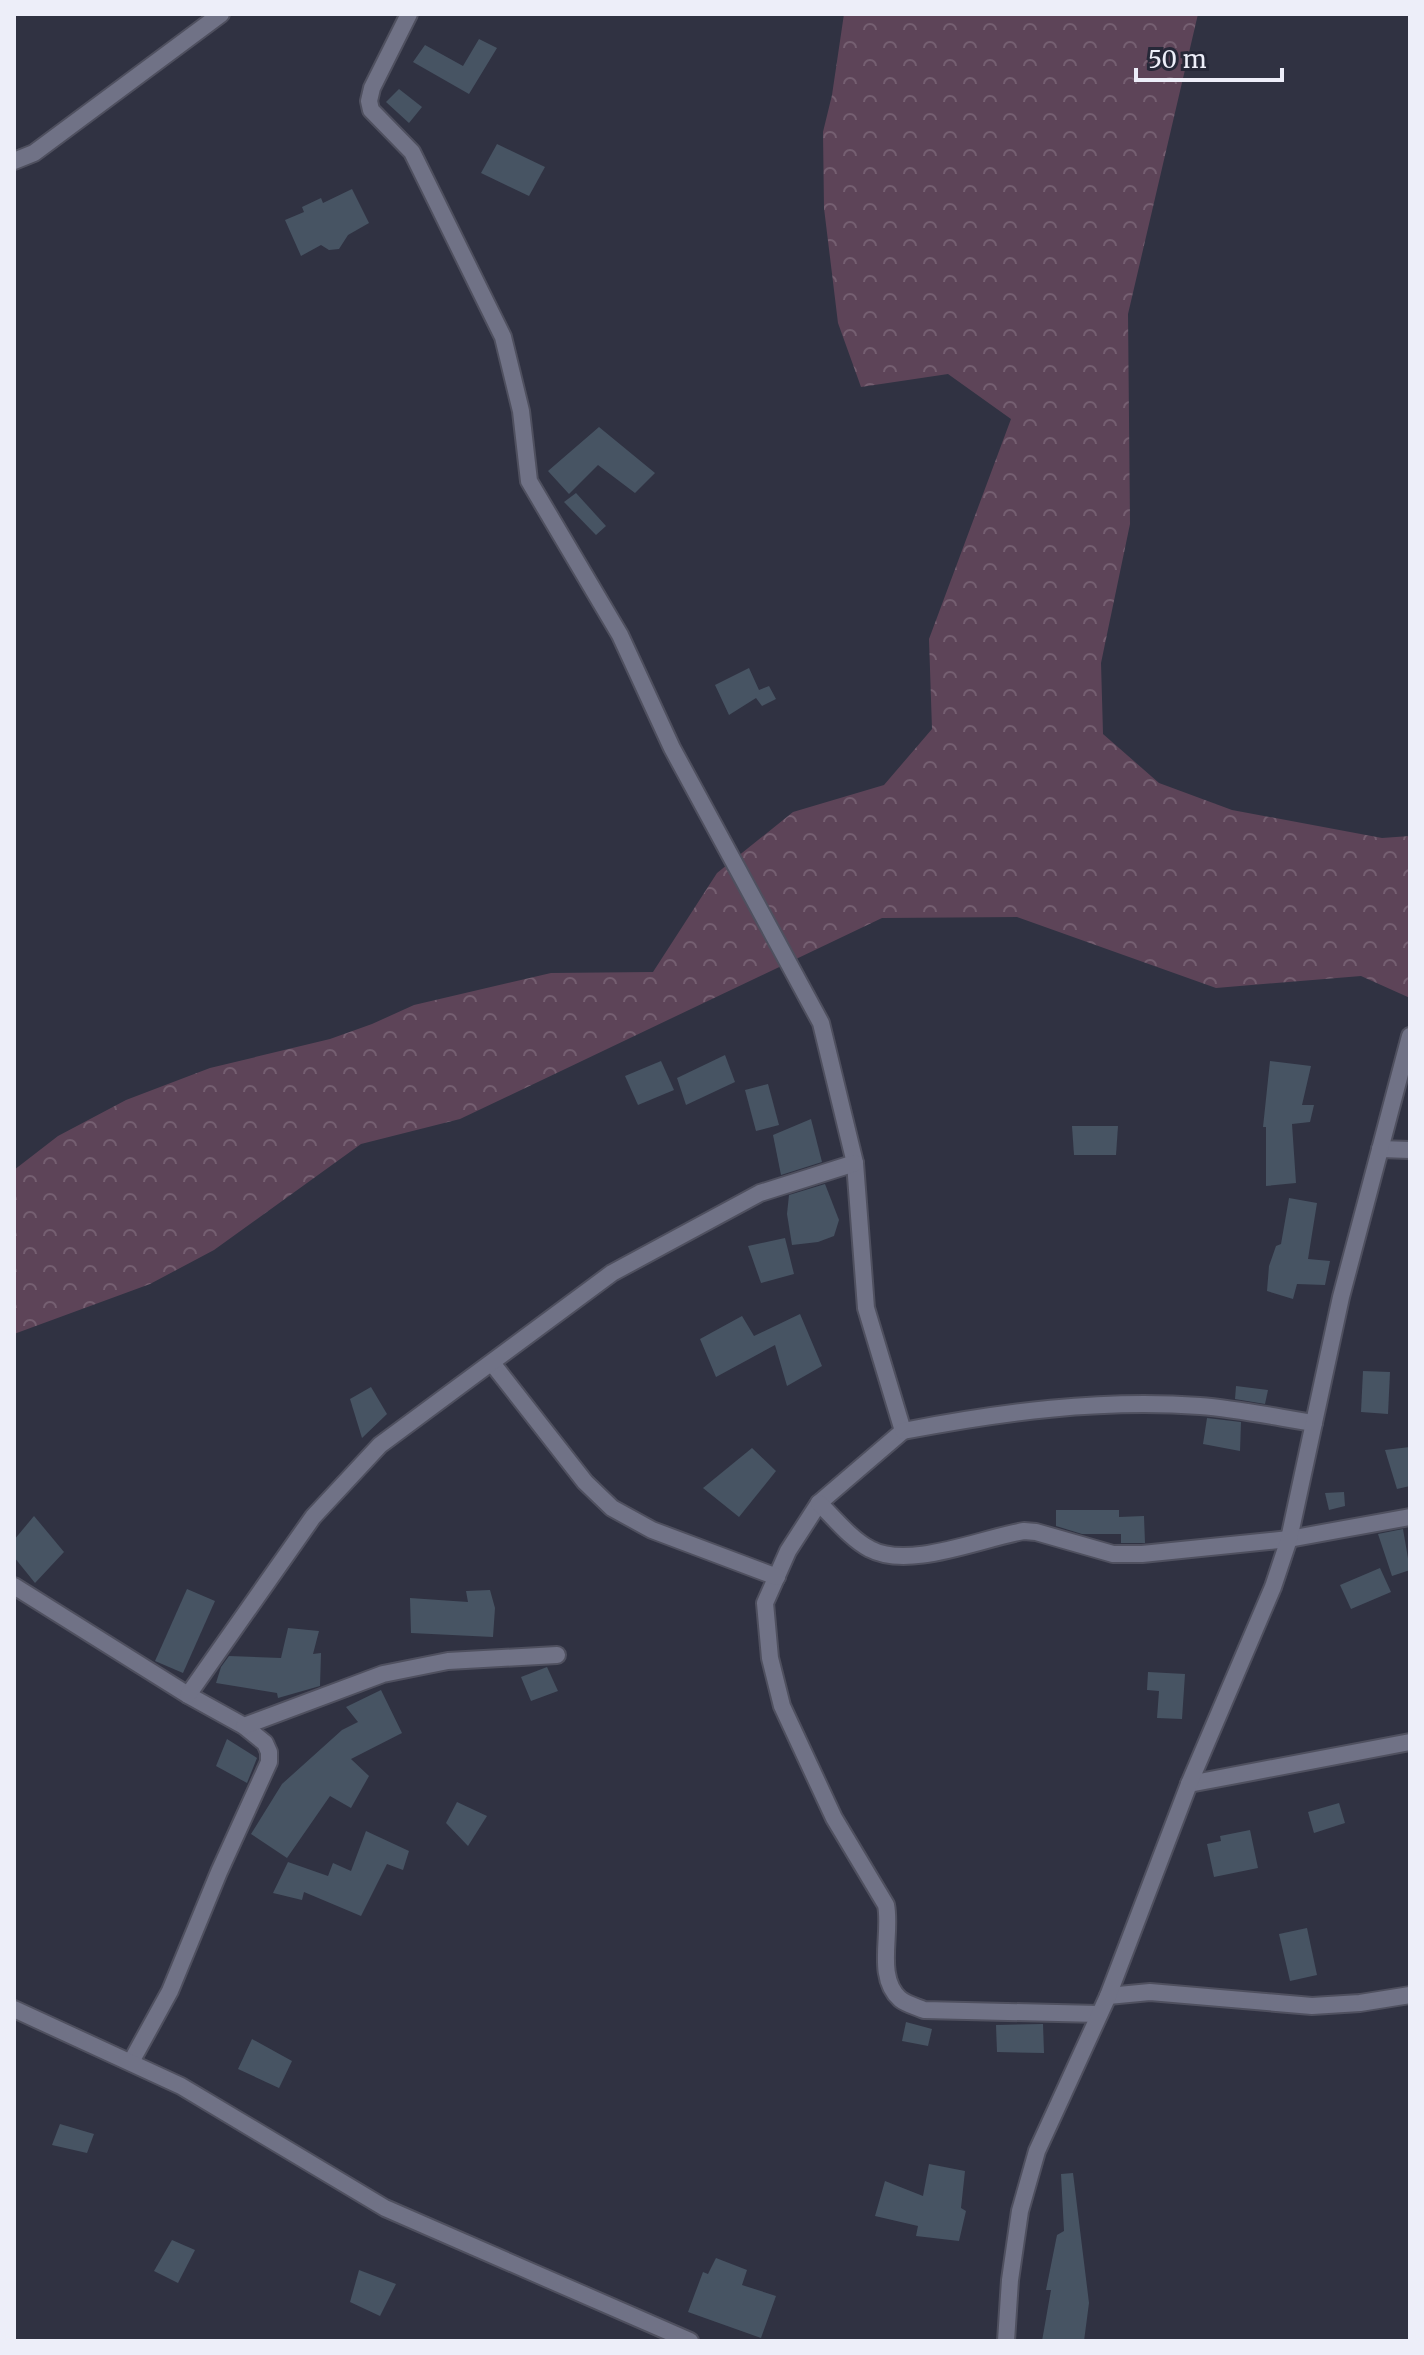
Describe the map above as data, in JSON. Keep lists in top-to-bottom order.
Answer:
{
  "scale_bar": "50 m"
}
